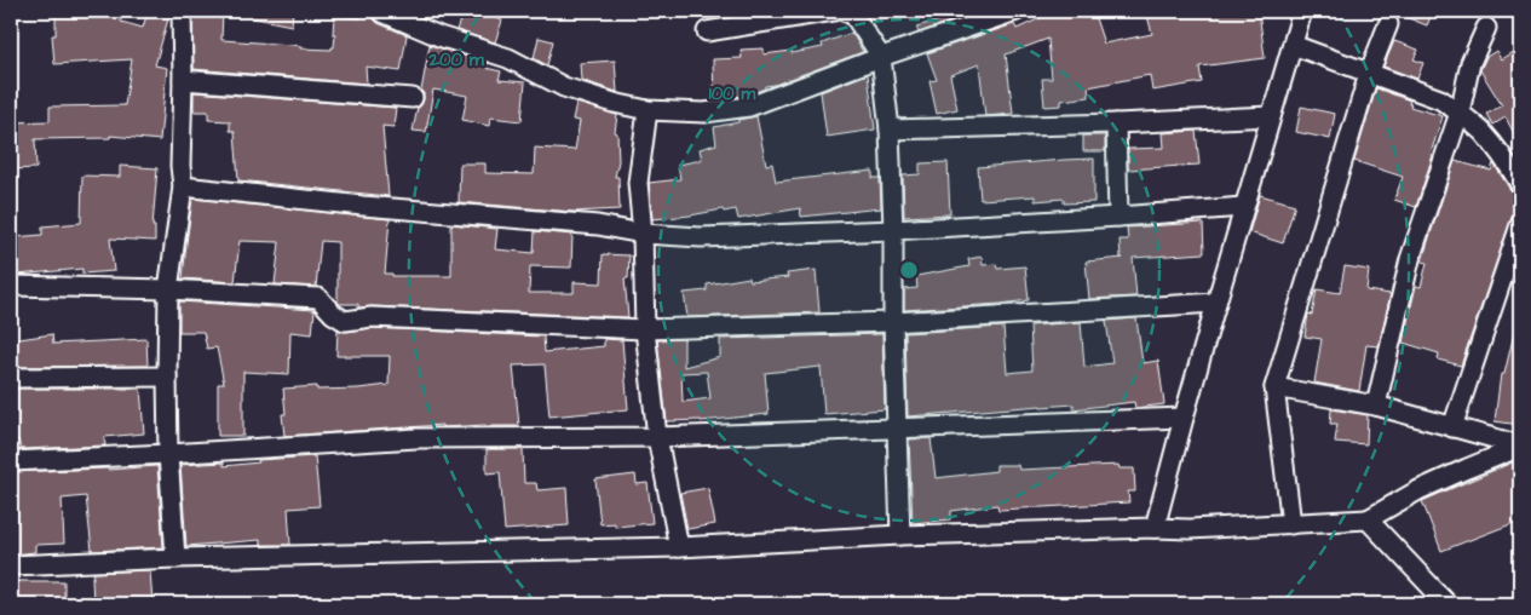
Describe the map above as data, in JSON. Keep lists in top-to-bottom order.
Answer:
{
  "rings": ["200 m", "100 m"]
}
